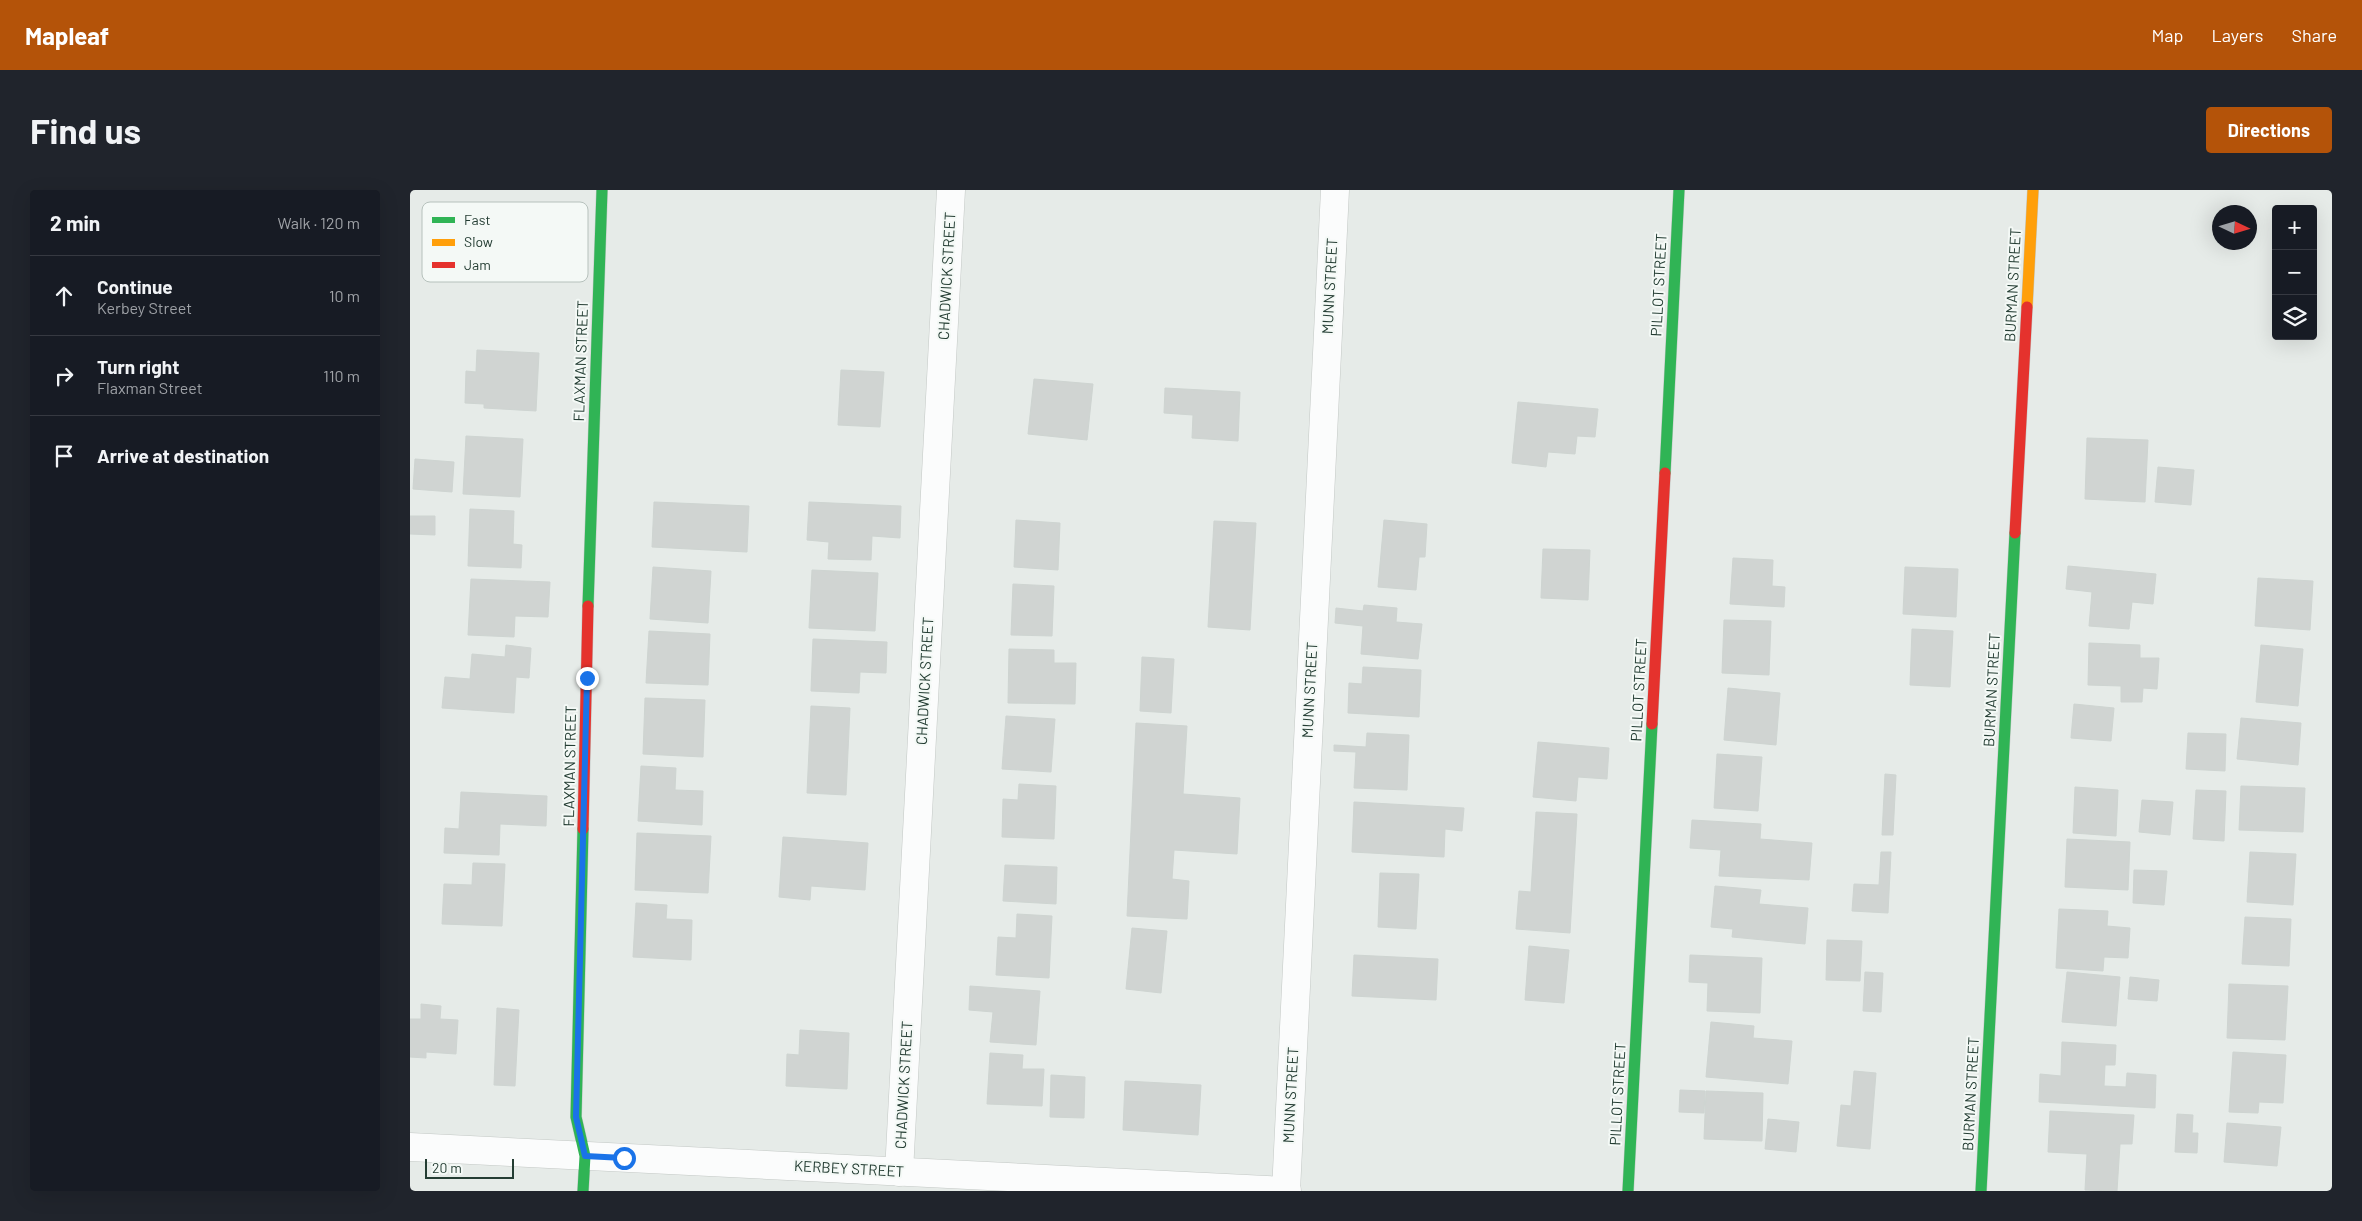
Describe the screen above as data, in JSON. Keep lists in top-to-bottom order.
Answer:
{
  "streets": {
    "street": [
      "CHADWICK STREET",
      "PILLOT STREET",
      "BURMAN STREET",
      "MUNN STREET",
      "FLAXMAN STREET",
      "KERBEY STREET"
    ]
  },
  "crossings": [
    ["CHADWICK STREET", "KERBEY STREET"],
    ["MUNN STREET", "KERBEY STREET"],
    ["FLAXMAN STREET", "KERBEY STREET"]
  ],
  "legend": ["Fast", "Slow", "Jam"],
  "scale_bar": "20 m",
  "north": "right",
  "page": {
    "header": "Mapleaf",
    "nav": ["Map", "Layers", "Share"],
    "buttons": "Directions",
    "title": "Find us",
    "heading": ["2 min", "Walk · 120 m"],
    "map_buttons": ["+", "−"],
    "list": [
      ["Continue", "Kerbey Street", "10 m"],
      ["Turn right", "Flaxman Street", "110 m"],
      "Arrive at destination"
    ],
    "scale": "20 m"
  }
}
